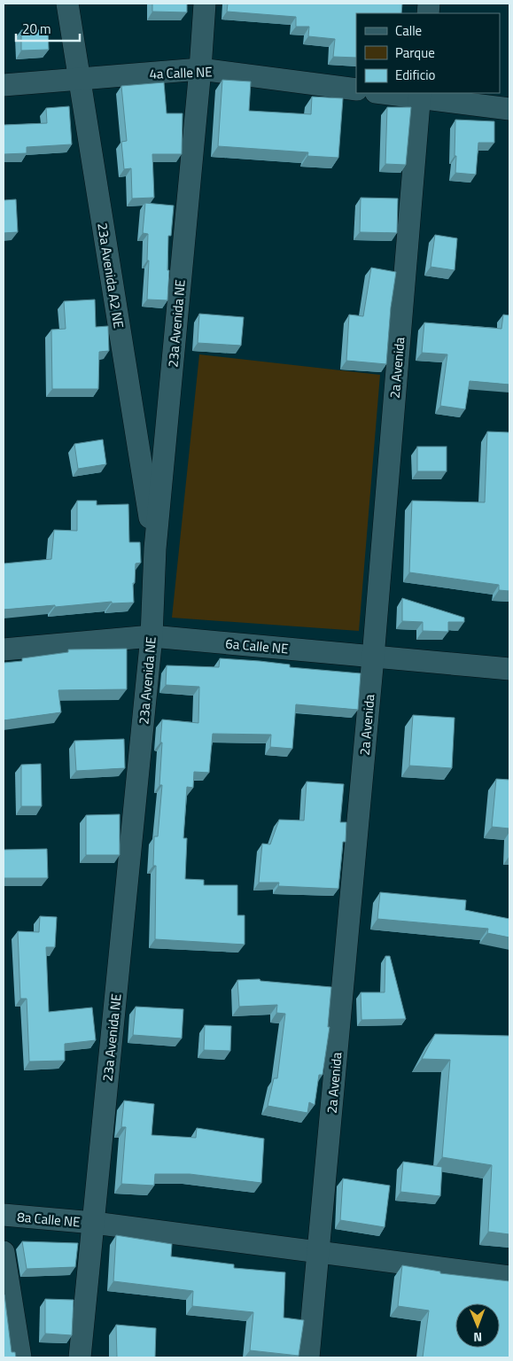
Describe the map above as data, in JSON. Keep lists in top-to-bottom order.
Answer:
{
  "streets": {
    "street": [
      "4a Calle NE",
      "23a Avenida A2 NE",
      "23a Avenida NE",
      "2a Avenida",
      "6a Calle NE",
      "8a Calle NE"
    ]
  },
  "crossings": [
    ["4a Calle NE", "23a Avenida A2 NE"],
    ["4a Calle NE", "23a Avenida NE"],
    ["23a Avenida A2 NE", "23a Avenida NE"],
    ["23a Avenida NE", "6a Calle NE"],
    ["23a Avenida NE", "8a Calle NE"],
    ["2a Avenida", "6a Calle NE"],
    ["2a Avenida", "8a Calle NE"]
  ],
  "legend": ["Calle", "Parque", "Edificio"],
  "scale_bar": "20 m",
  "north": "bottom"
}
